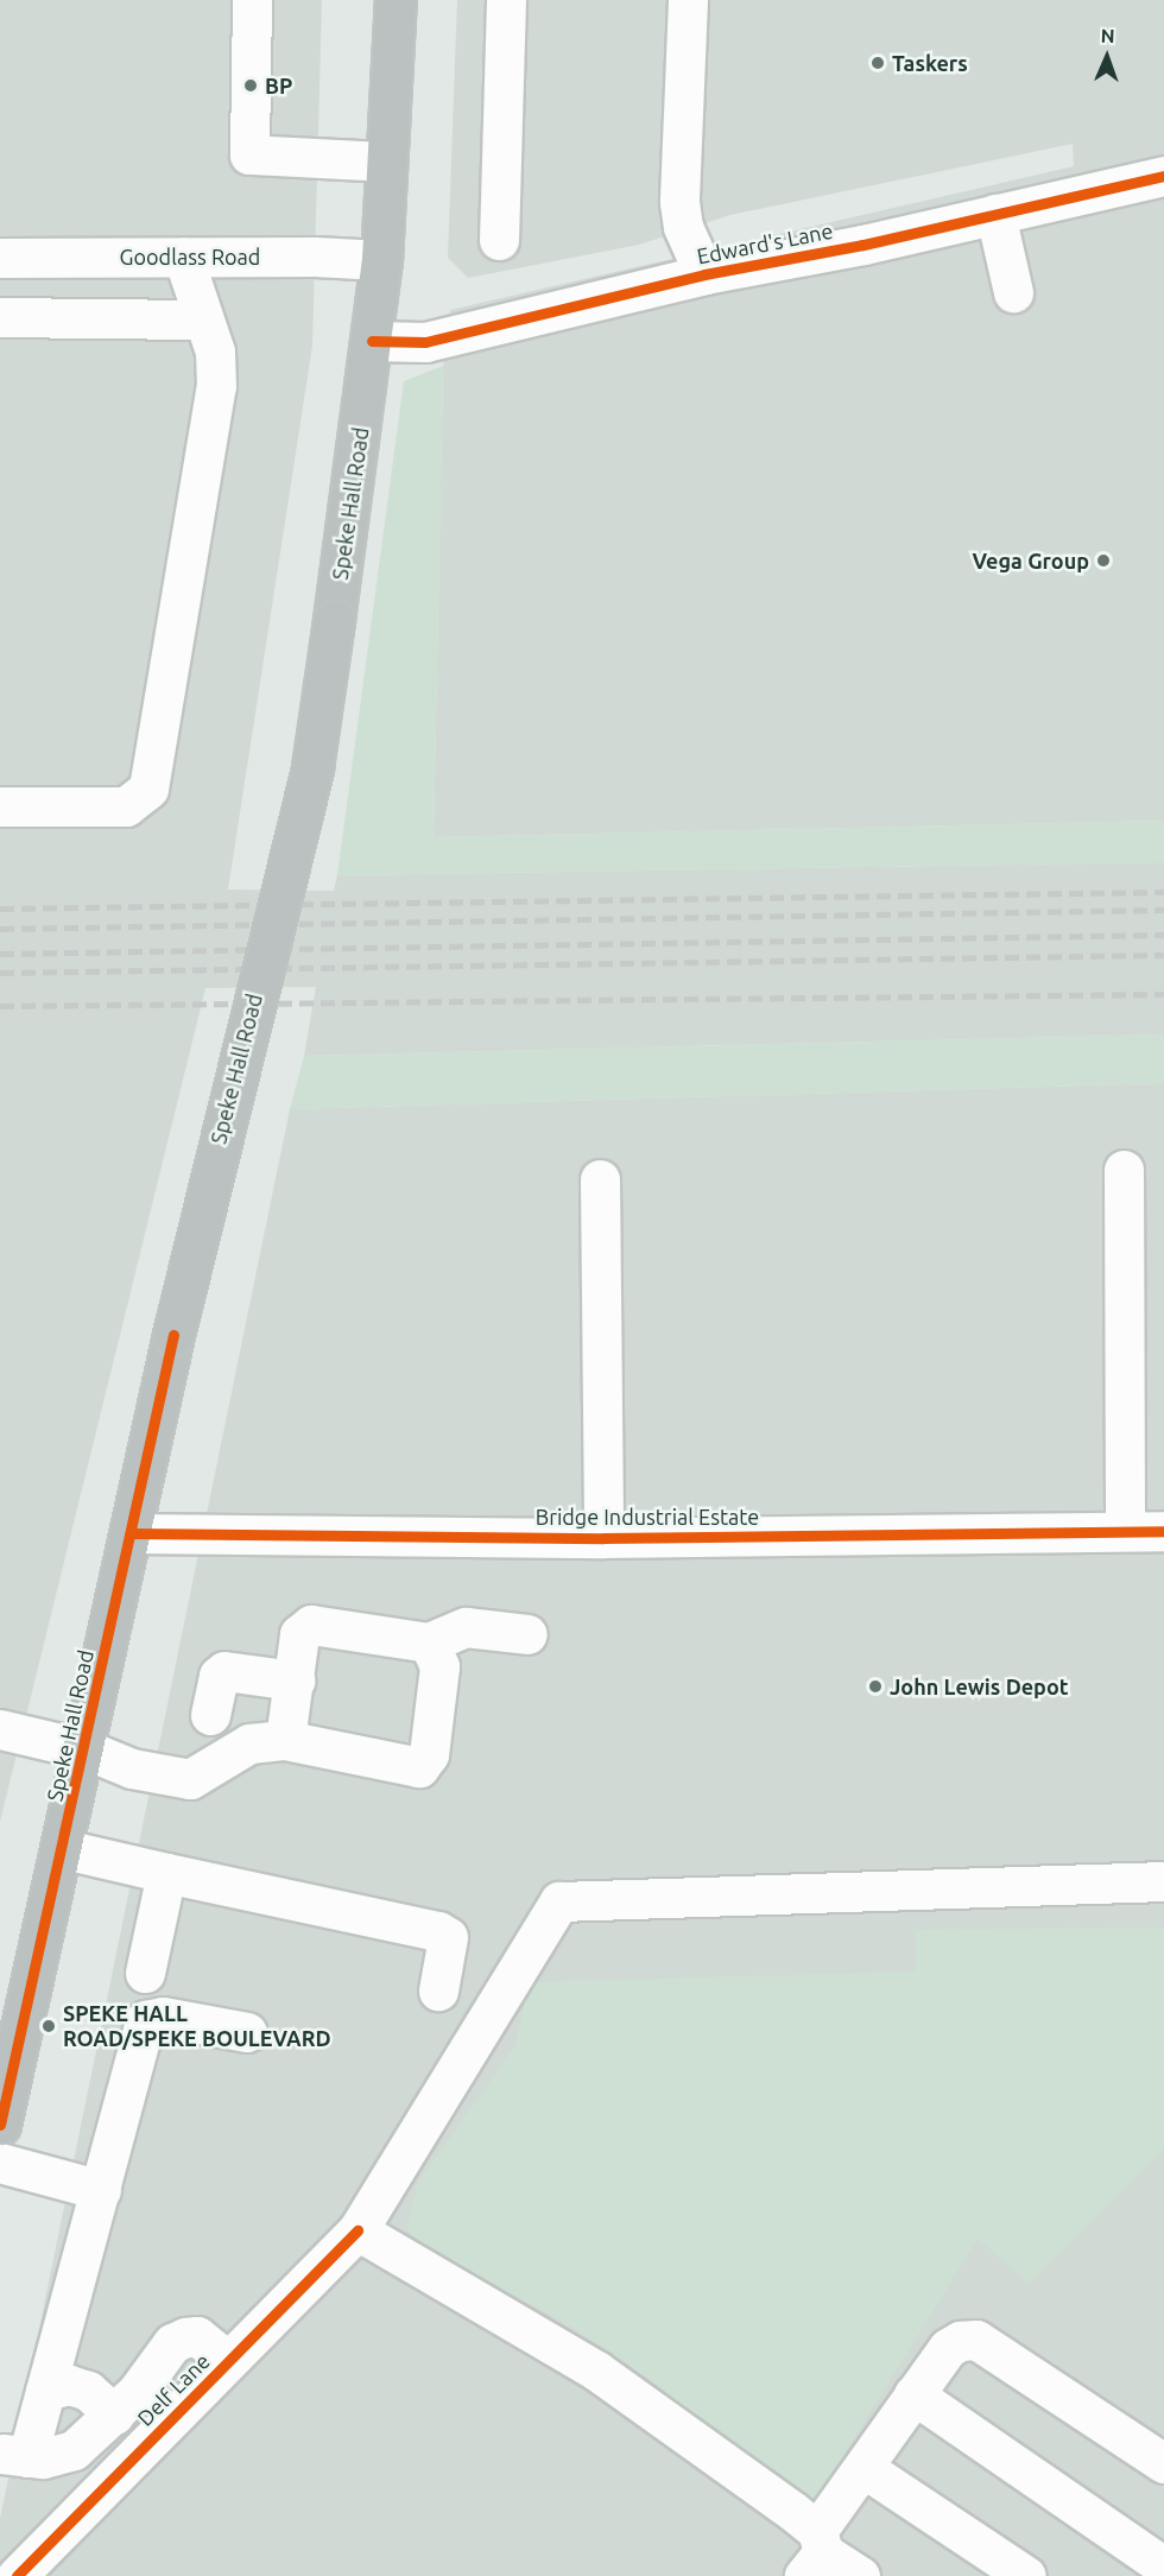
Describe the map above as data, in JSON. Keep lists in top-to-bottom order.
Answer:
{
  "streets": {
    "highway": ["Speke Hall Road"],
    "street": [
      "Edward's Lane",
      "Goodlass Road",
      "Bridge Industrial Estate",
      "Delf Lane"
    ]
  },
  "crossings": [
    ["Edward's Lane", "Speke Hall Road"],
    ["Goodlass Road", "Speke Hall Road"],
    ["Speke Hall Road", "Bridge Industrial Estate"]
  ],
  "places": [
    "Taskers",
    "BP",
    "Vega Group",
    "John Lewis Depot",
    "SPEKE HALL ROAD/SPEKE BOULEVARD"
  ],
  "north": "top"
}
